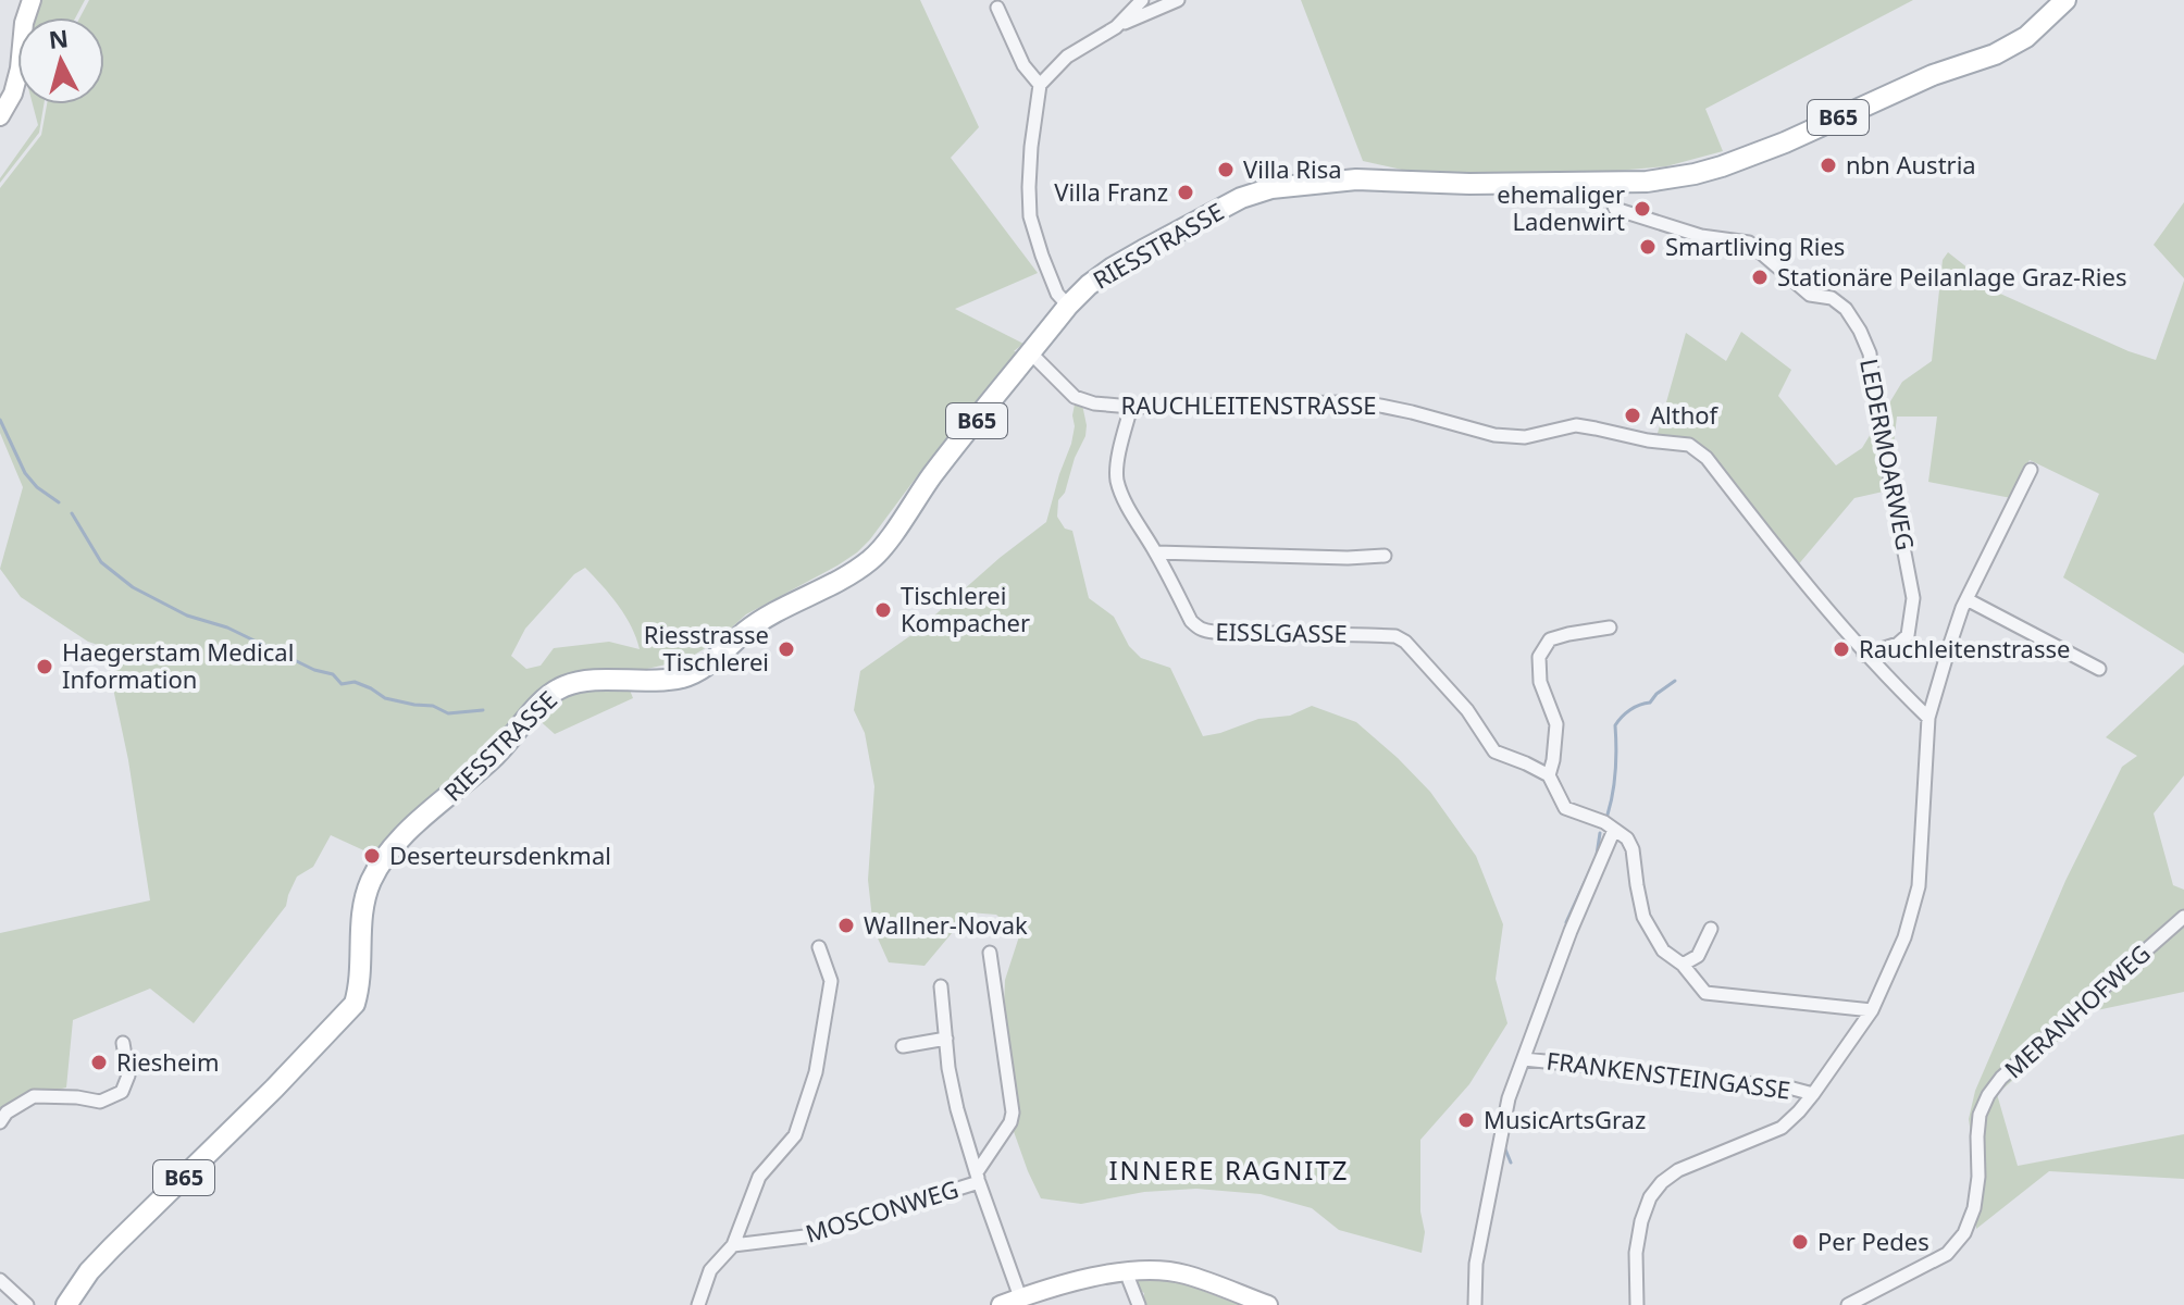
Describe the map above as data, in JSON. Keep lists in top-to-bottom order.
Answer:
{
  "streets": {
    "main road": ["B65", "RIESSTRASSE"],
    "street": [
      "RAUCHLEITENSTRASSE",
      "LEDERMOARWEG",
      "EISSLGASSE",
      "MERANHOFWEG",
      "FRANKENSTEINGASSE",
      "MOSCONWEG"
    ]
  },
  "crossings": [
    ["RIESSTRASSE", "RAUCHLEITENSTRASSE"],
    ["RIESSTRASSE", "LEDERMOARWEG"],
    ["RAUCHLEITENSTRASSE", "LEDERMOARWEG"],
    ["RAUCHLEITENSTRASSE", "EISSLGASSE"]
  ],
  "districts": ["INNERE RAGNITZ"],
  "places": [
    "nbn Austria",
    "Villa Risa",
    "Villa Franz",
    "ehemaliger Ladenwirt",
    "Smartliving Ries",
    "Stationäre Peilanlage Graz-Ries",
    "Althof",
    "Tischlerei Kompacher",
    "Riesstrasse Tischlerei",
    "Rauchleitenstrasse",
    "Haegerstam Medical Information",
    "Deserteursdenkmal",
    "Wallner-Novak",
    "Riesheim",
    "MusicArtsGraz",
    "Per Pedes"
  ],
  "north": "top"
}
